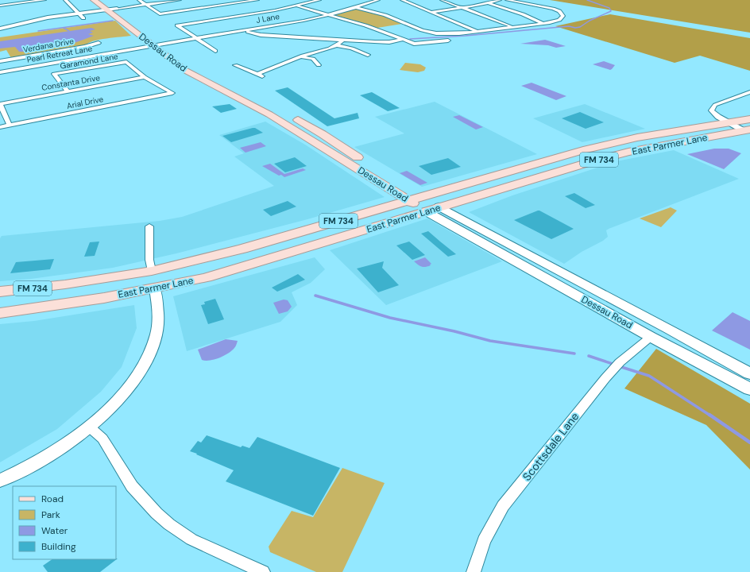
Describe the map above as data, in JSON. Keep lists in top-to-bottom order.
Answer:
{
  "streets": {
    "main road": ["Dessau Road", "East Parmer Lane", "FM 734"],
    "street": [
      "J Lane",
      "Verdana Drive",
      "Pearl Retreat Lane",
      "Garamond Lane",
      "Constanta Drive",
      "Arial Drive",
      "Scottsdale Lane"
    ]
  },
  "crossings": [
    ["J Lane", "Dessau Road"],
    ["Dessau Road", "Pearl Retreat Lane"],
    ["Dessau Road", "East Parmer Lane"],
    ["Dessau Road", "Scottsdale Lane"],
    ["Garamond Lane", "Constanta Drive"],
    ["Garamond Lane", "Arial Drive"],
    ["Constanta Drive", "Arial Drive"]
  ],
  "legend": [
    "Road",
    "Park",
    "Water",
    "Building"
  ]
}
